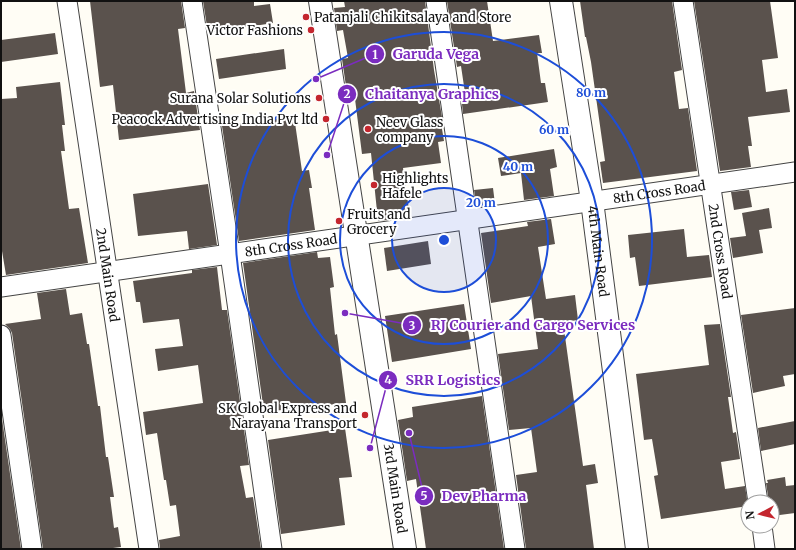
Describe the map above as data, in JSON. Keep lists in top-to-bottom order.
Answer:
{
  "streets": {
    "street": [
      "8th Cross Road",
      "4th Main Road",
      "2nd Cross Road",
      "2nd Main Road",
      "3rd Main Road"
    ]
  },
  "crossings": [
    ["8th Cross Road", "4th Main Road"],
    ["8th Cross Road", "2nd Cross Road"],
    ["8th Cross Road", "2nd Main Road"],
    ["8th Cross Road", "3rd Main Road"]
  ],
  "places": [
    "Patanjali Chikitsalaya and Store",
    "Victor Fashions",
    "Garuda Vega",
    "Surana Solar Solutions",
    "Peacock Advertising India Pvt ltd",
    "Neev Glass company",
    "Chaitanya Graphics",
    "Highlights Hafele",
    "Fruits and Grocery",
    "RJ Courier and Cargo Services",
    "SK Global Express and Narayana Transport",
    "Dev Pharma",
    "SRR Logistics"
  ],
  "north": "left",
  "rings": [
    "80 m",
    "60 m",
    "40 m",
    "20 m"
  ]
}
